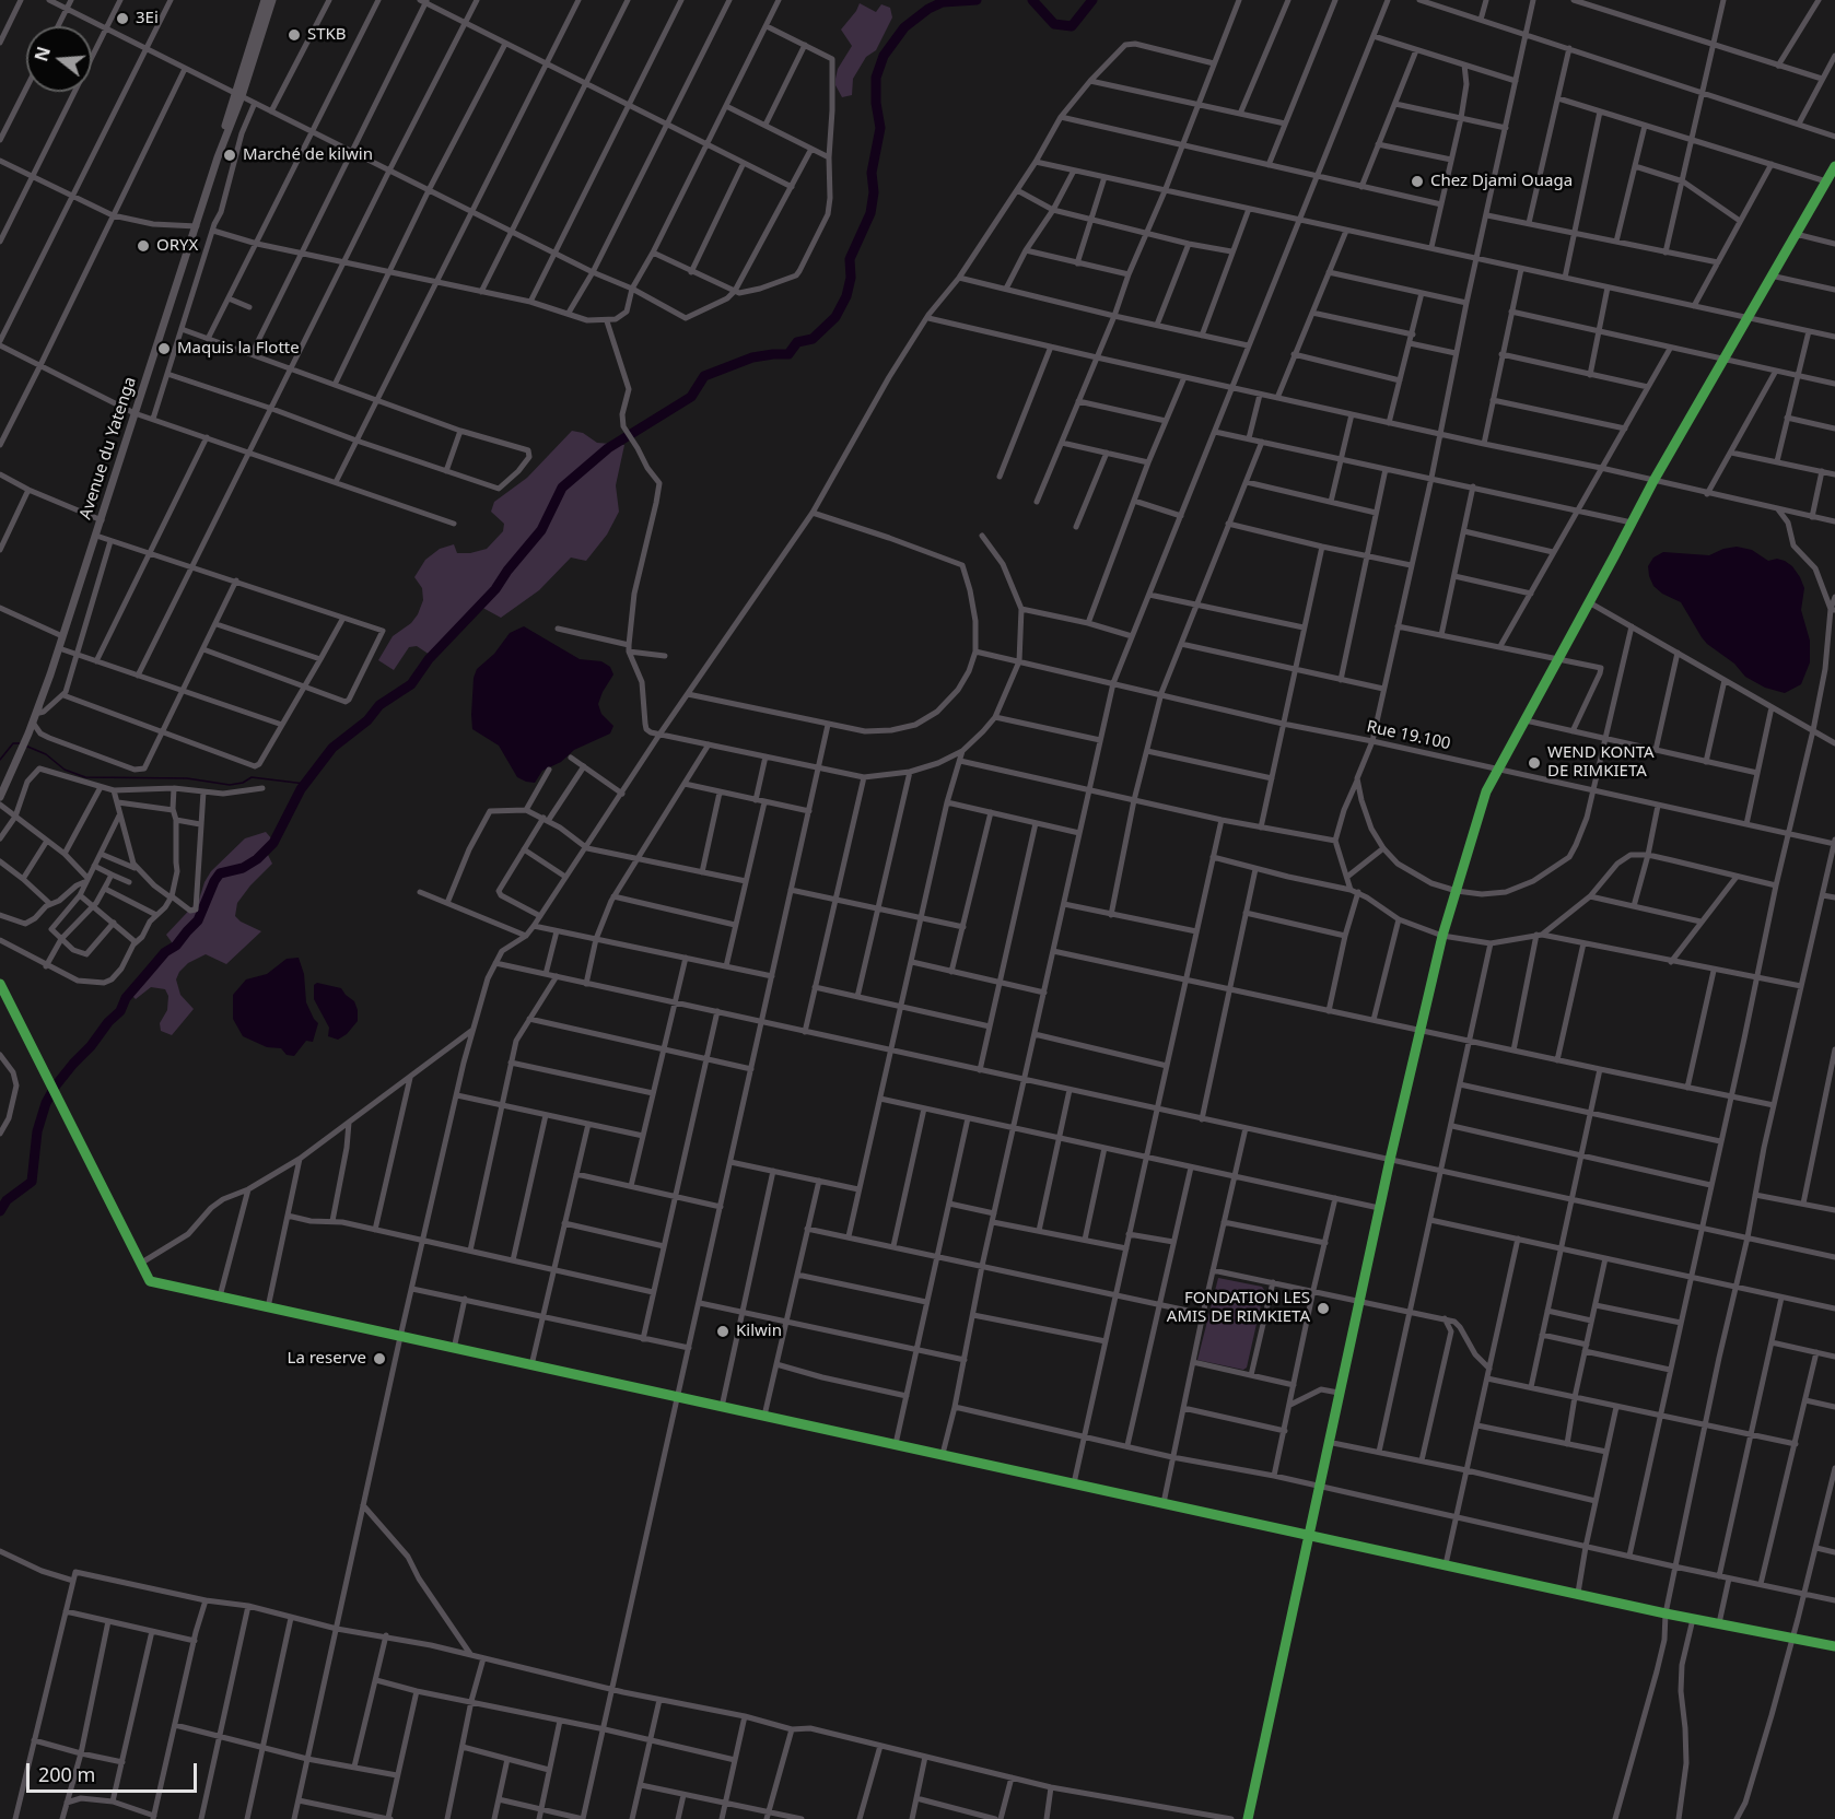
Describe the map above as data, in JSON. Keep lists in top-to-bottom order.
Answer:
{
  "streets": {
    "main road": ["Avenue du Yatenga"],
    "street": ["Rue 19.100"]
  },
  "places": [
    "3Ei",
    "STKB",
    "Marché de kilwin",
    "Chez Djami Ouaga",
    "ORYX",
    "Maquis la Flotte",
    "WEND KONTA DE RIMKIETA",
    "FONDATION LES AMIS DE RIMKIETA",
    "Kilwin",
    "La reserve"
  ],
  "scale_bar": "200 m",
  "north": "left"
}
